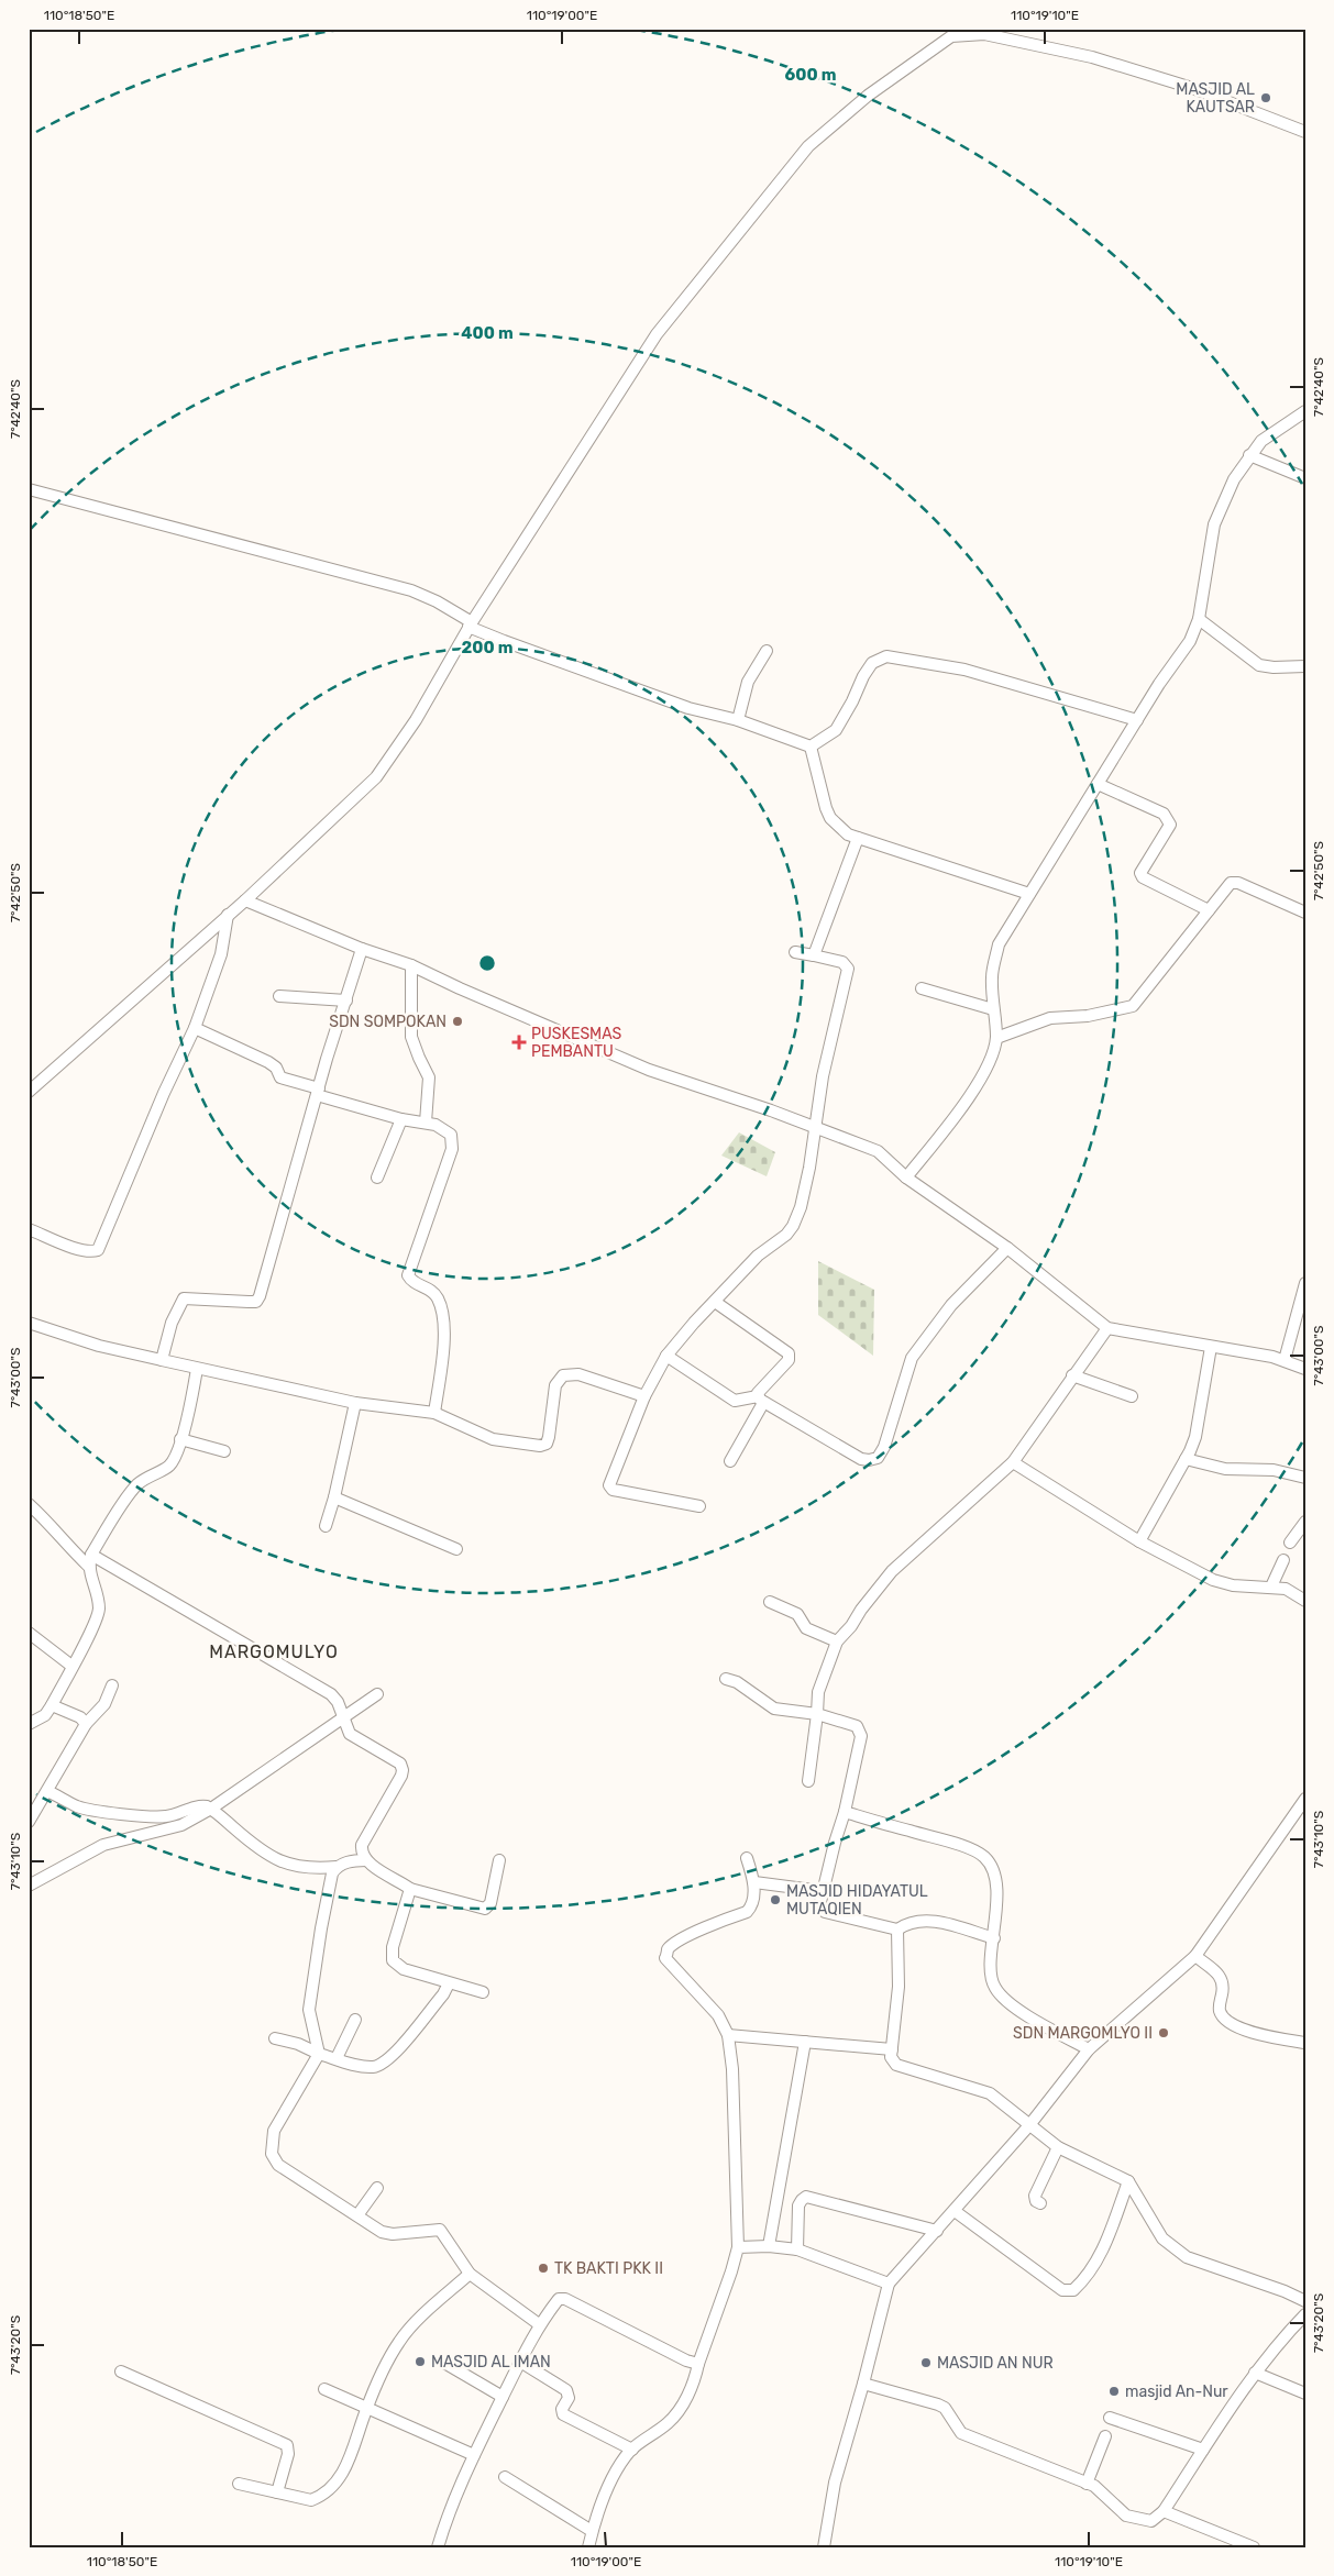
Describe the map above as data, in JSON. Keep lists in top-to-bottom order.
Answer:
{
  "districts": ["MARGOMULYO"],
  "places": {
    "other": [
      "MASJID AL KAUTSAR",
      "SDN SOMPOKAN",
      "MASJID HIDAYATUL MUTAQIEN",
      "SDN MARGOMLYO II",
      "TK BAKTI PKK II",
      "MASJID AL IMAN",
      "MASJID AN NUR",
      "masjid An-Nur"
    ],
    "health": ["PUSKESMAS PEMBANTU"]
  },
  "coordinates": [
    "110°18'50\"E",
    "110°19'00\"E",
    "110°19'10\"E",
    "7°42'40\"S",
    "7°42'50\"S",
    "7°43'00\"S",
    "7°43'10\"S",
    "7°43'20\"S"
  ],
  "rings": ["600 m", "400 m", "200 m"]
}
